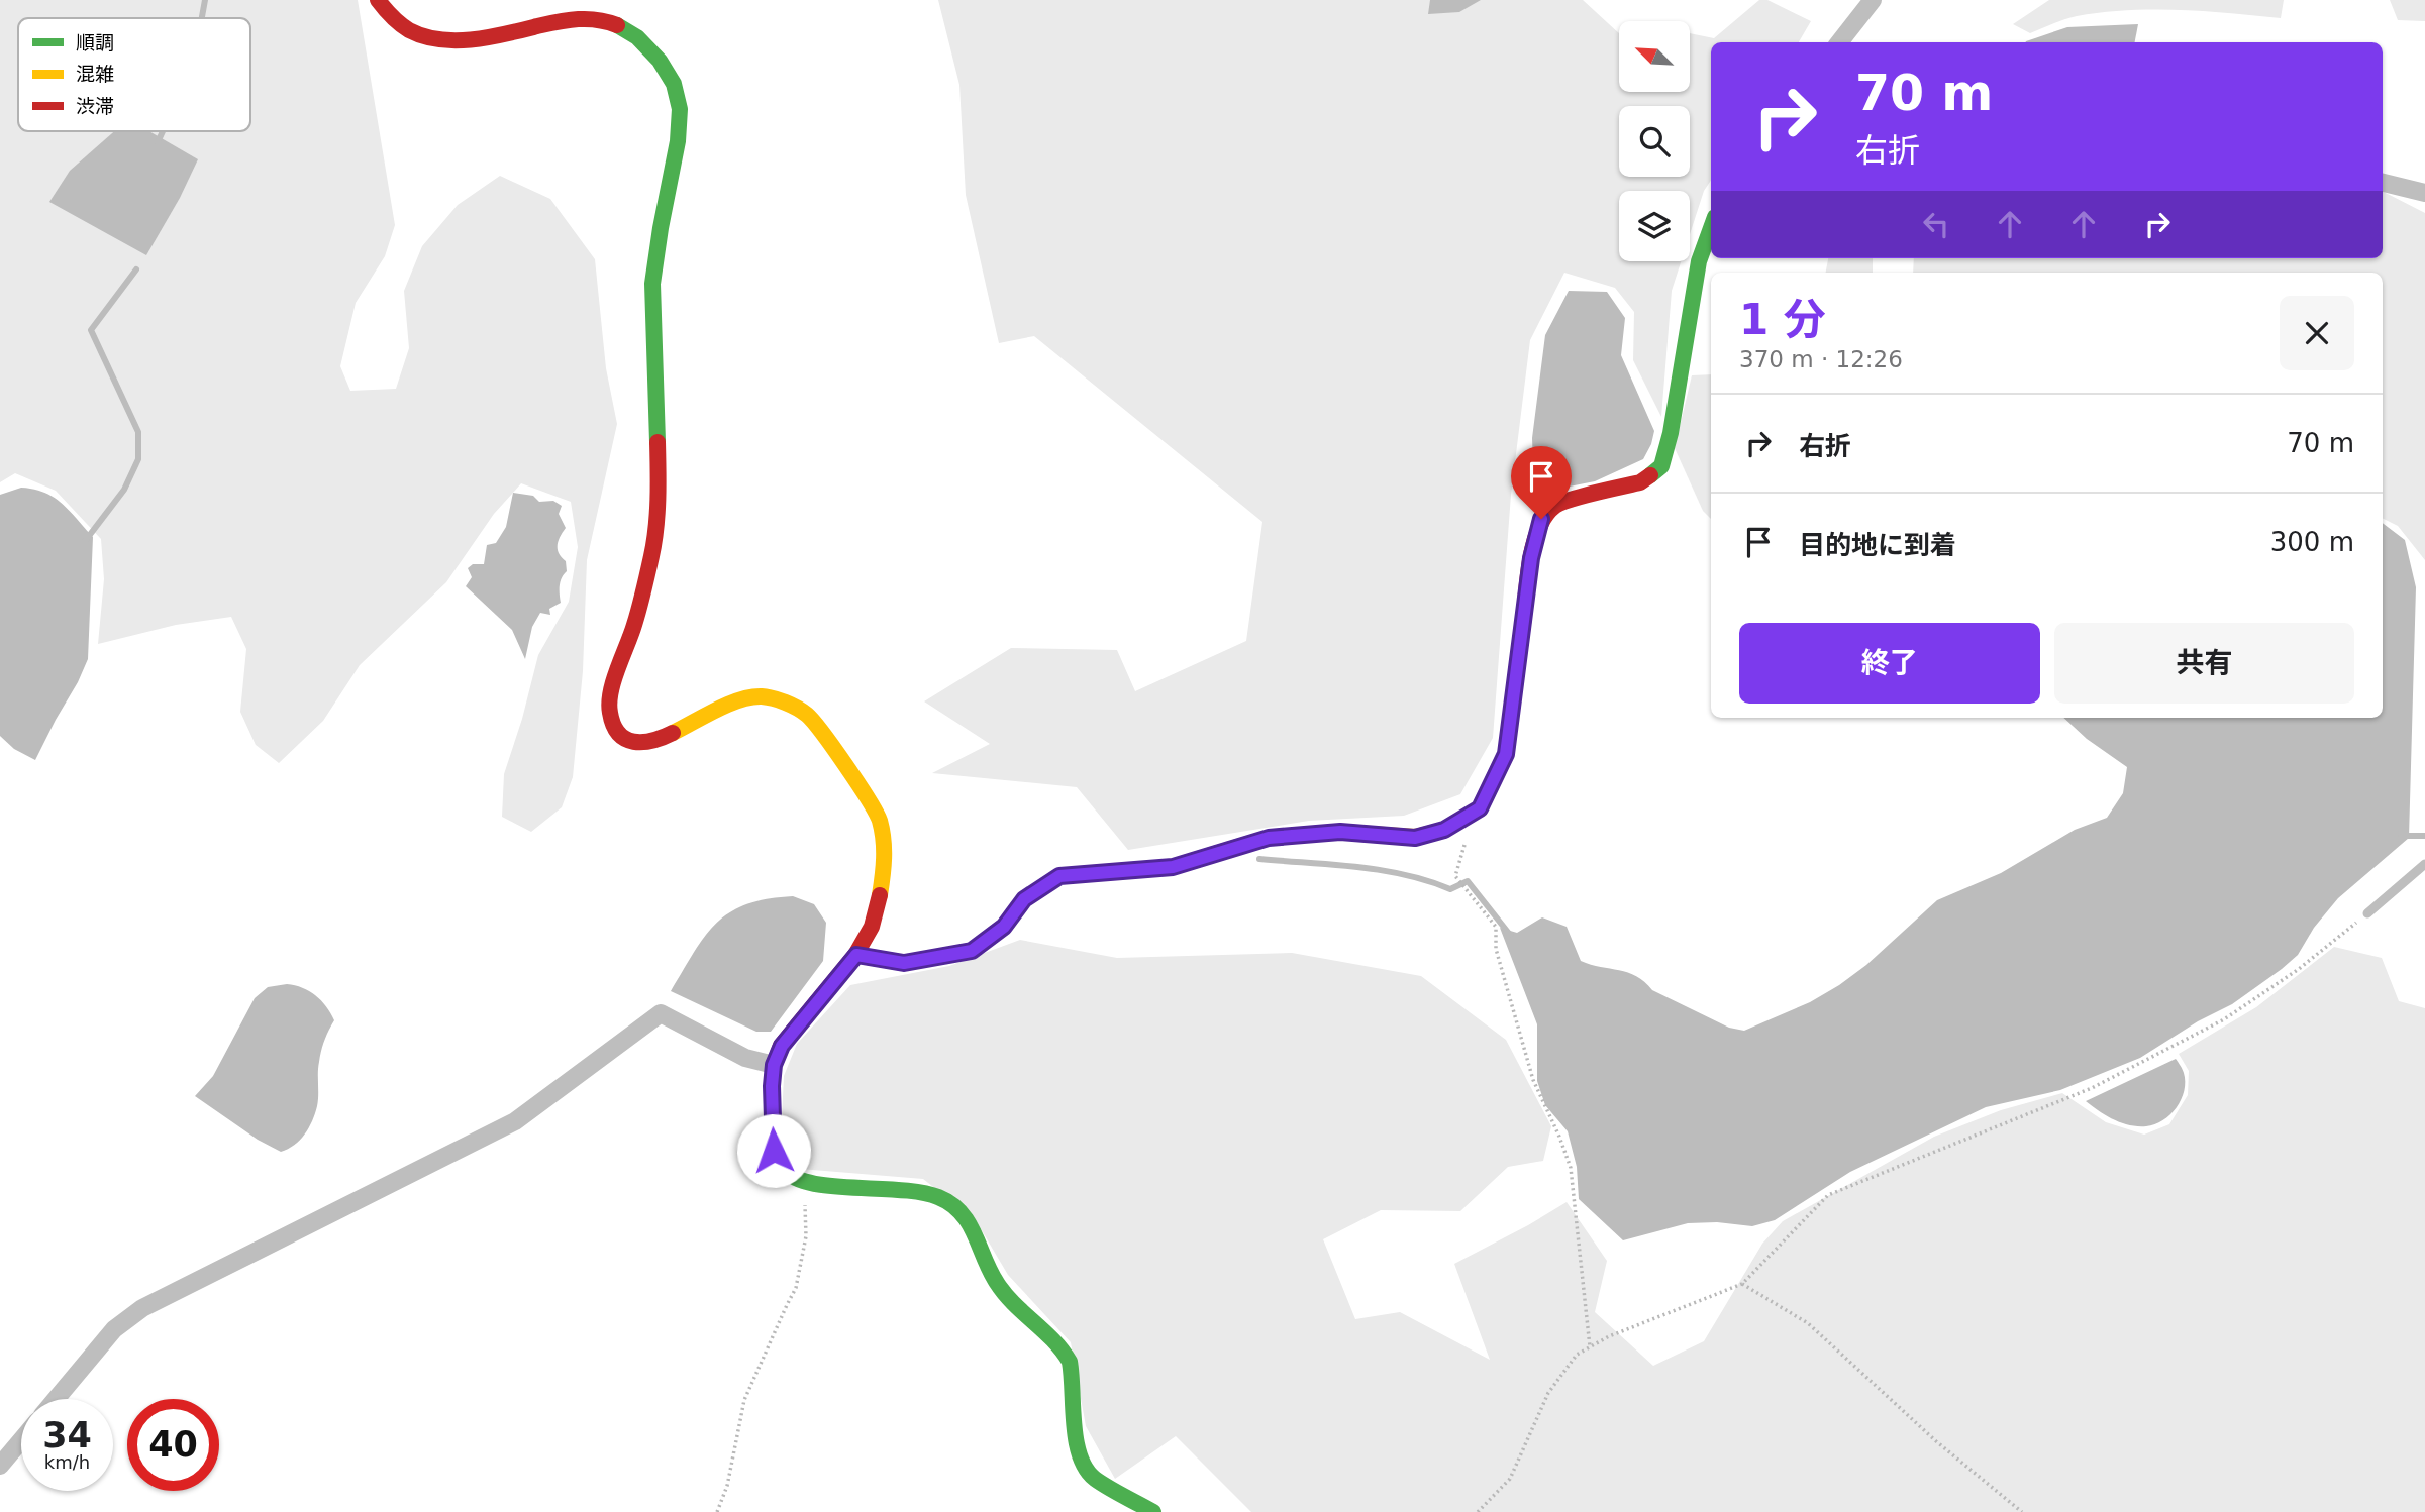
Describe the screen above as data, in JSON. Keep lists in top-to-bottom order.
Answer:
{
  "legend": ["順調", "混雑", "渋滞"],
  "north": "top left",
  "page": {
    "turn": ["70 m", "右折"],
    "heading": ["1 分", "370 m · 12:26"],
    "list": [
      {
        "name": "右折",
        "value": "70 m"
      },
      {
        "name": "目的地に到着",
        "value": "300 m"
      }
    ],
    "buttons": ["終了", "共有"],
    "speed": "34 km/h",
    "limit": "40"
  }
}
